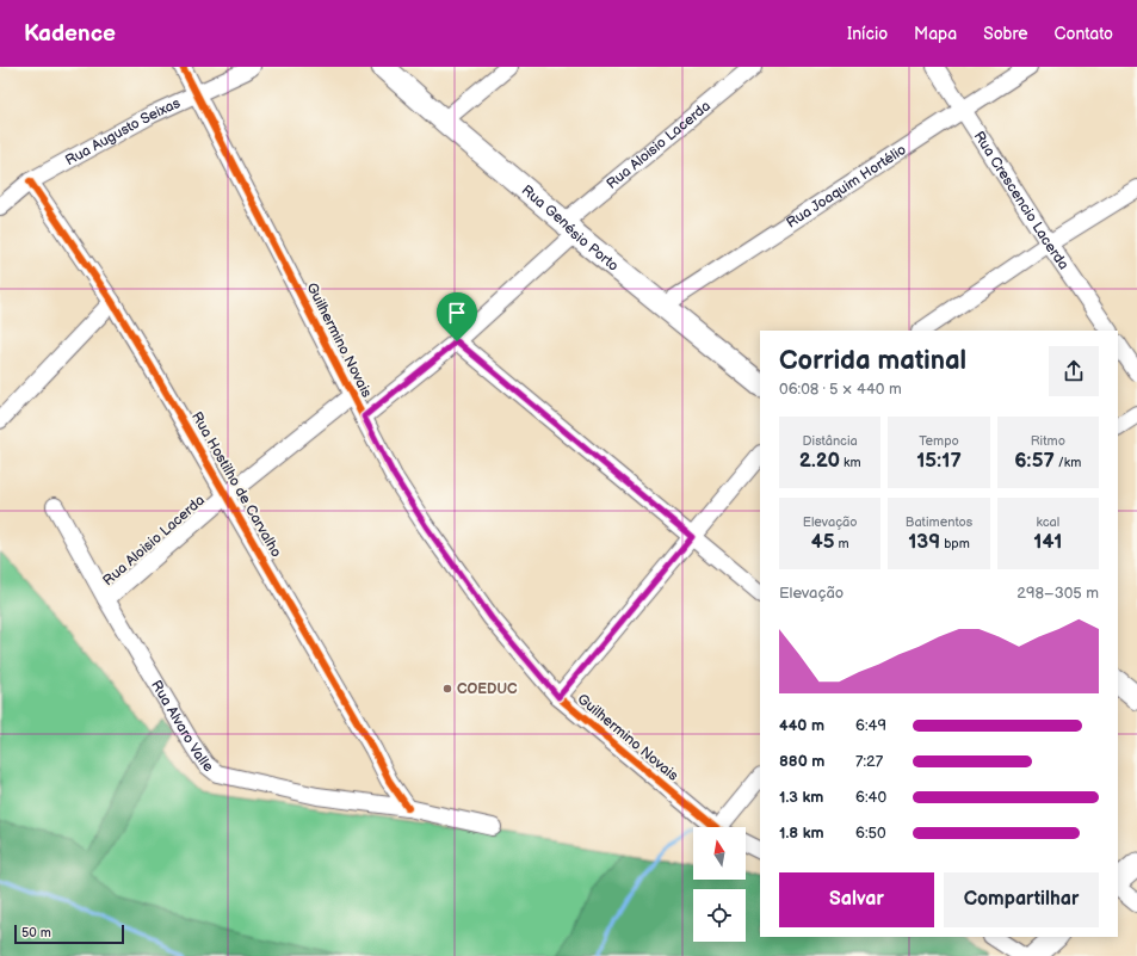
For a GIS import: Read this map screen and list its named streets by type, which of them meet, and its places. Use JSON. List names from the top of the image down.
{
  "streets": {
    "street": [
      "Rua Augusto Seixas",
      "Rua Aloisio Lacerda",
      "Rua Joaquim Hortélio",
      "Rua Crescencio Lacerda",
      "Rua Genésio Porto",
      "Guilhermino Novais",
      "Rua Hostilho de Carvalho",
      "Rua Alvaro Valle"
    ]
  },
  "crossings": [
    ["Rua Augusto Seixas", "Guilhermino Novais"],
    ["Rua Augusto Seixas", "Rua Hostilho de Carvalho"],
    ["Rua Aloisio Lacerda", "Rua Genésio Porto"],
    ["Rua Aloisio Lacerda", "Guilhermino Novais"],
    ["Rua Aloisio Lacerda", "Rua Hostilho de Carvalho"],
    ["Rua Aloisio Lacerda", "Rua Alvaro Valle"],
    ["Rua Joaquim Hortélio", "Rua Crescencio Lacerda"],
    ["Rua Joaquim Hortélio", "Rua Genésio Porto"],
    ["Rua Hostilho de Carvalho", "Rua Alvaro Valle"]
  ],
  "places": ["COEDUC"],
  "scale_bar": "50 m",
  "north": "top",
  "page": {
    "header": "Kadence",
    "nav": [
      "Início",
      "Mapa",
      "Sobre",
      "Contato"
    ],
    "heading": ["Corrida matinal", "06:08 · 5 × 440 m"],
    "stats": [
      ["Distância", "2.20 km"],
      ["Tempo", "15:17"],
      ["Ritmo", "6:57 /km"],
      ["Elevação", "45 m"],
      ["Batimentos", "139 bpm"],
      ["kcal", "141"]
    ],
    "chart": ["Elevação", "298–305 m"],
    "list": [
      {
        "name": "440 m",
        "note": "6:49"
      },
      {
        "name": "880 m",
        "note": "7:27"
      },
      {
        "name": "1.3 km",
        "note": "6:40"
      },
      {
        "name": "1.8 km",
        "note": "6:50"
      }
    ],
    "buttons": ["Salvar", "Compartilhar"],
    "scale": "50 m"
  }
}
